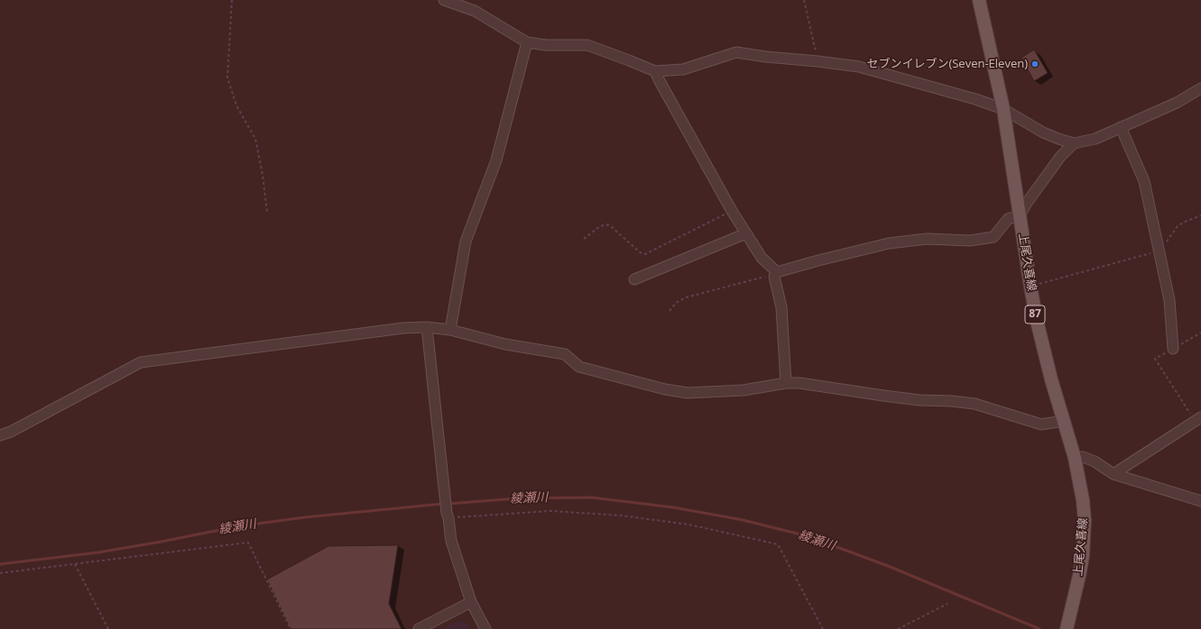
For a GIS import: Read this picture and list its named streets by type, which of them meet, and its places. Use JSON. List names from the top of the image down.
{
  "streets": {
    "main road": ["上尾久喜線", "87"]
  },
  "water": ["綾瀬川"],
  "places": ["セブンイレブン(Seven-Eleven)"]
}
